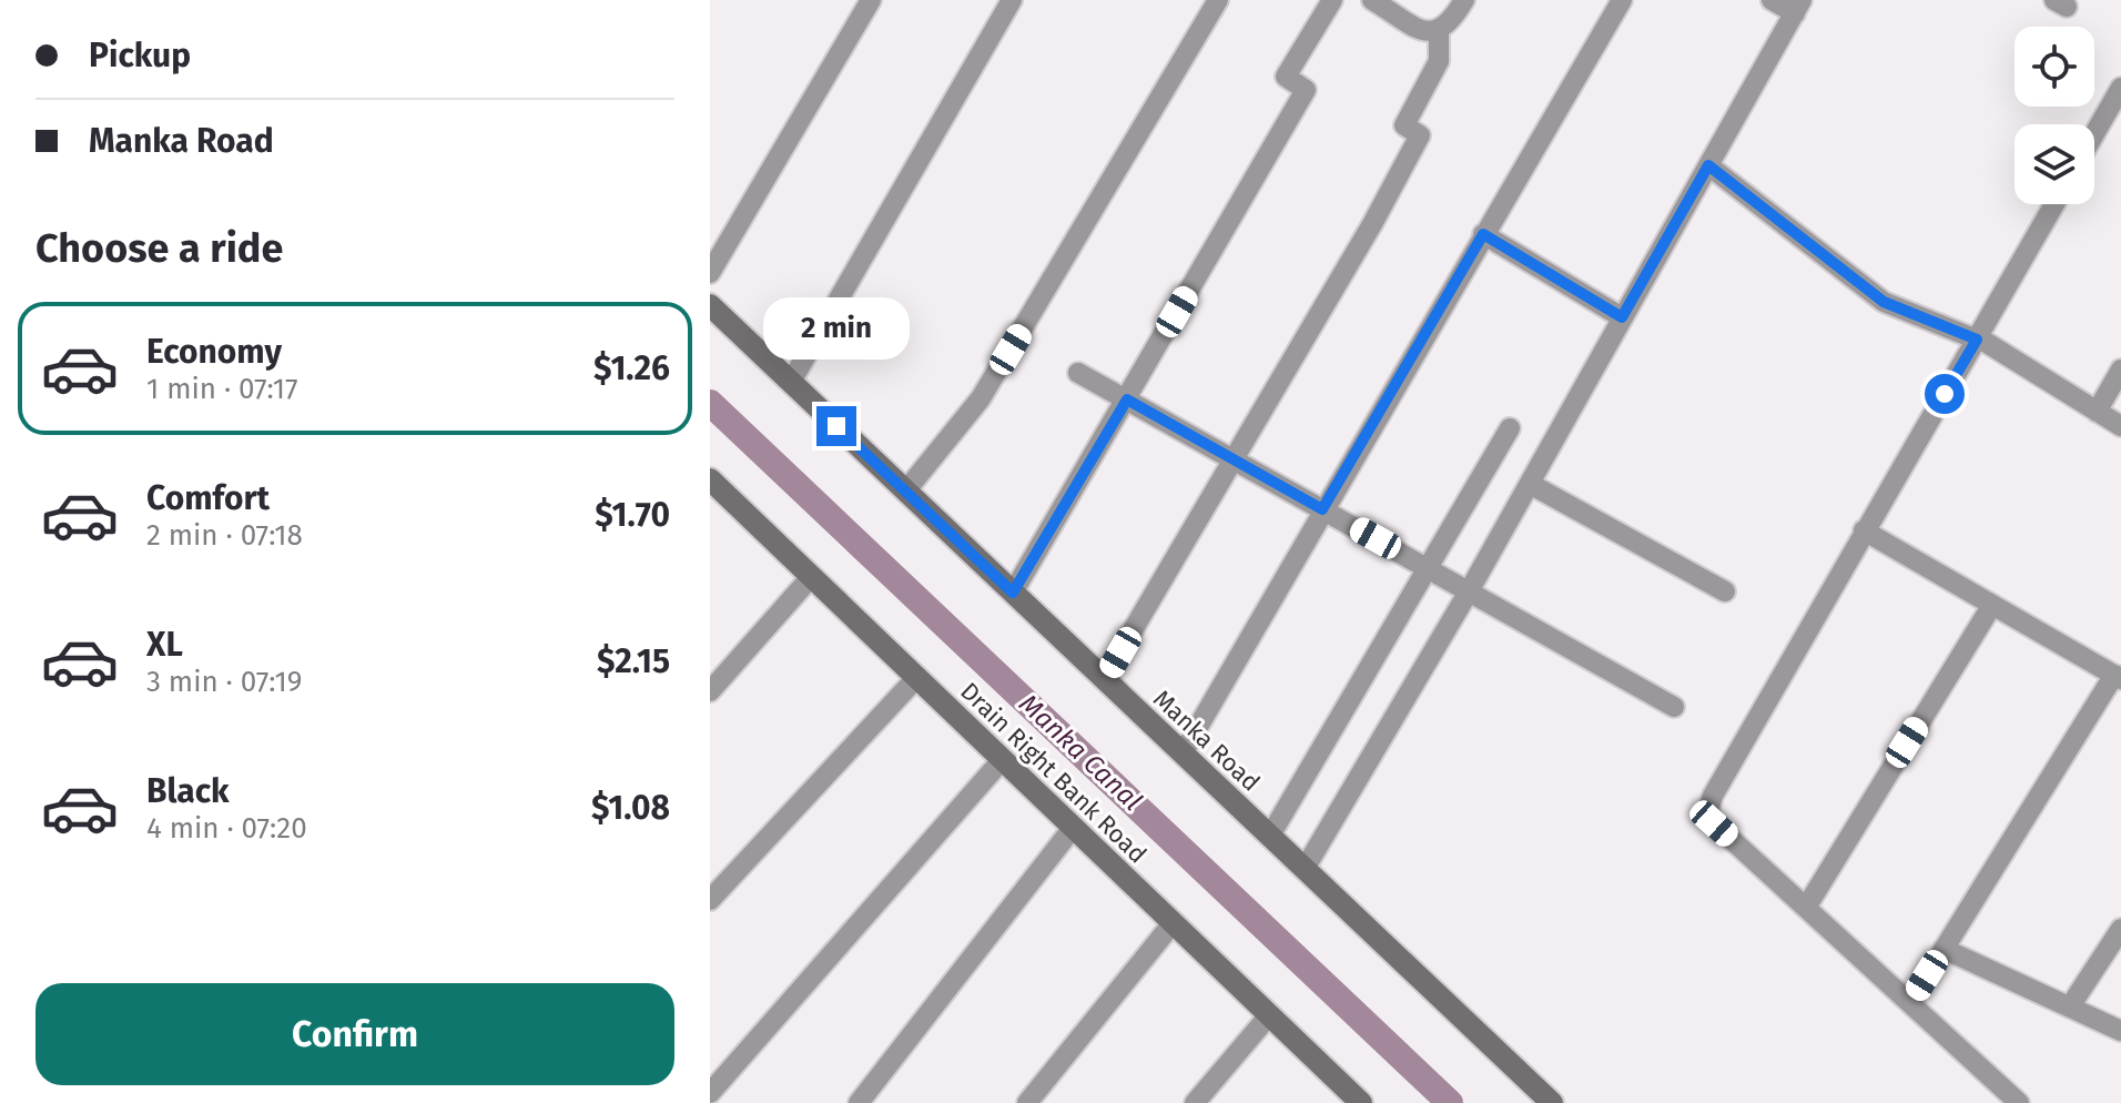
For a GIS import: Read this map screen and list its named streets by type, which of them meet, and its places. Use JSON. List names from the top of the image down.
{
  "streets": {
    "main road": ["Manka Road", "Drain Right Bank Road"]
  },
  "water": ["Manka Canal"],
  "page": {
    "banner": ["Pickup", "Manka Road"],
    "heading": "Choose a ride",
    "bubble": "2 min",
    "list": [
      {
        "name": "Economy",
        "note": "1 min · 07:17",
        "value": "$1.26"
      },
      {
        "name": "Comfort",
        "note": "2 min · 07:18",
        "value": "$1.70"
      },
      {
        "name": "XL",
        "note": "3 min · 07:19",
        "value": "$2.15"
      },
      {
        "name": "Black",
        "note": "4 min · 07:20",
        "value": "$1.08"
      }
    ],
    "buttons": "Confirm"
  }
}
